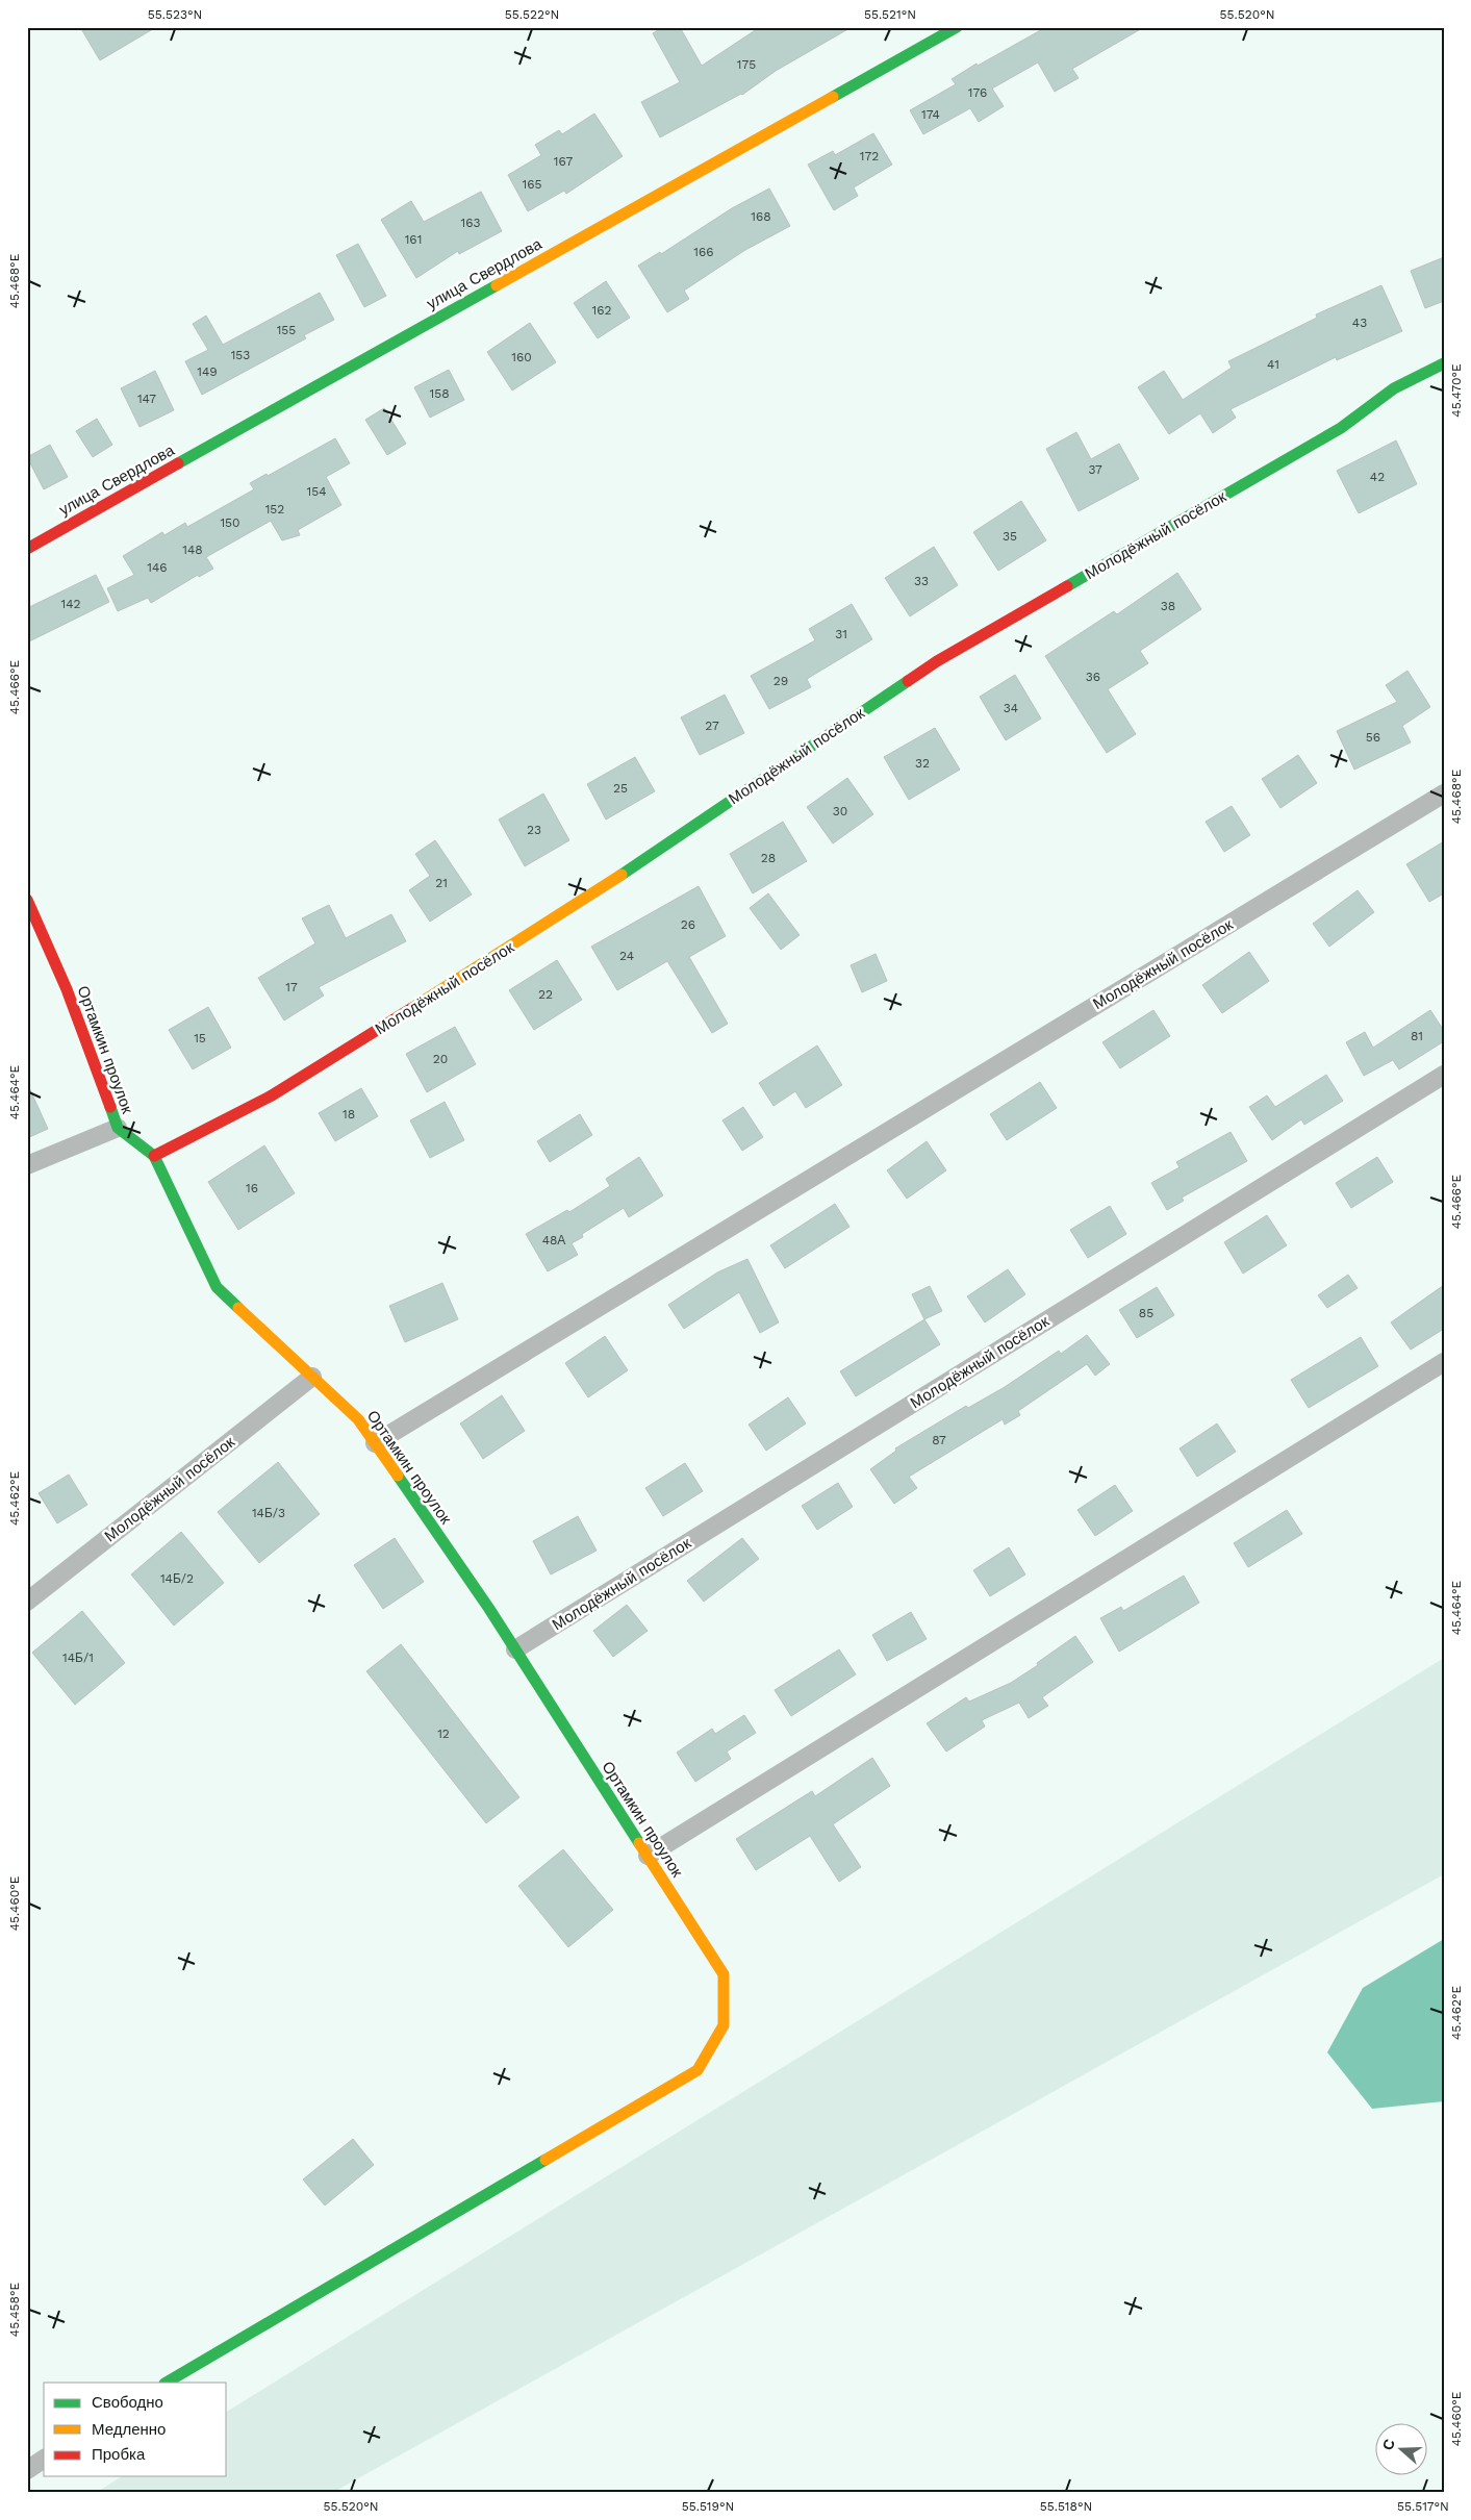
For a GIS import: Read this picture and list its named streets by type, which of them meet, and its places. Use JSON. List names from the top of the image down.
{
  "streets": {
    "street": ["улица Свердлова", "Молодёжный посёлок", "Ортамкин проулок"]
  },
  "crossings": [
    ["Молодёжный посёлок", "Ортамкин проулок"]
  ],
  "house_numbers": [
    "175",
    "176",
    "174",
    "172",
    "167",
    "165",
    "168",
    "163",
    "161",
    "166",
    "162",
    "43",
    "155",
    "153",
    "160",
    "41",
    "149",
    "158",
    "147",
    "37",
    "42",
    "154",
    "152",
    "150",
    "35",
    "148",
    "146",
    "33",
    "142",
    "38",
    "31",
    "36",
    "29",
    "34",
    "27",
    "56",
    "32",
    "25",
    "30",
    "23",
    "28",
    "21",
    "26",
    "24",
    "17",
    "22",
    "81",
    "15",
    "20",
    "18",
    "16",
    "48А",
    "85",
    "87",
    "14Б/3",
    "14Б/2",
    "14Б/1",
    "12"
  ],
  "legend": ["Свободно", "Медленно", "Пробка"],
  "north": "left",
  "coordinates": [
    "55.523°N",
    "55.522°N",
    "55.521°N",
    "55.520°N",
    "45.468°E",
    "45.470°E",
    "45.466°E",
    "45.464°E",
    "45.462°E",
    "45.460°E",
    "45.458°E",
    "55.519°N",
    "55.518°N",
    "55.517°N"
  ]
}
